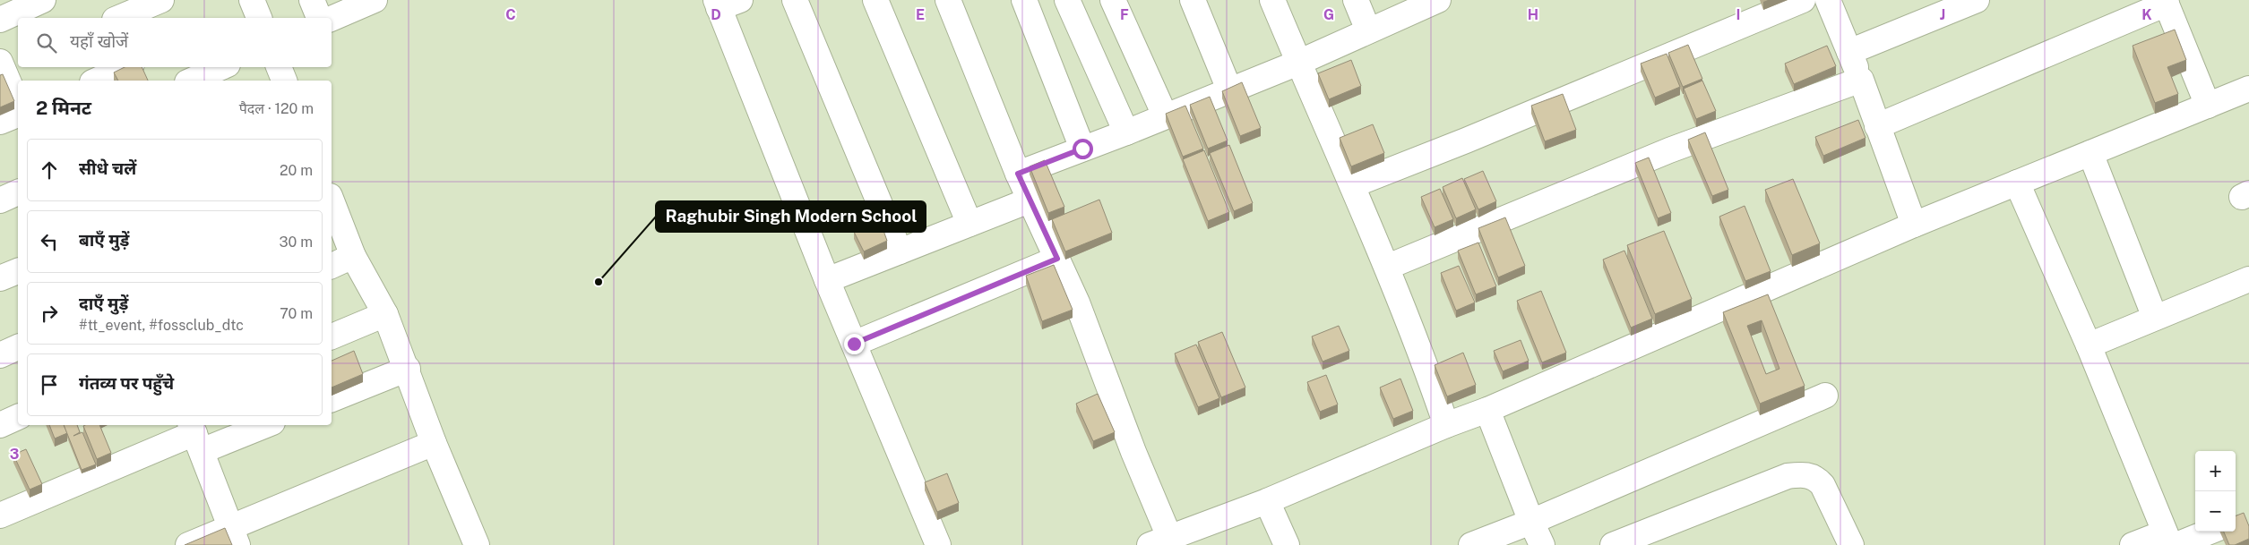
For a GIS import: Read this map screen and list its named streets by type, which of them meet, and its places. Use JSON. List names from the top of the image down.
{
  "places": ["Raghubir Singh Modern School"],
  "page": {
    "search": "यहाँ खोजें",
    "heading": ["2 मिनट", "पैदल · 120 m"],
    "list": [
      ["सीधे चलें", "20 m"],
      ["बाएँ मुड़ें", "30 m"],
      ["दाएँ मुड़ें", "#tt_event, #fossclub_dtc", "70 m"],
      "गंतव्य पर पहुँचे"
    ],
    "map_buttons": ["+", "−"]
  },
  "grid": {
    "columns": [
      "C",
      "D",
      "E",
      "F",
      "G",
      "H",
      "I",
      "J",
      "K"
    ],
    "rows": ["3"]
  }
}
